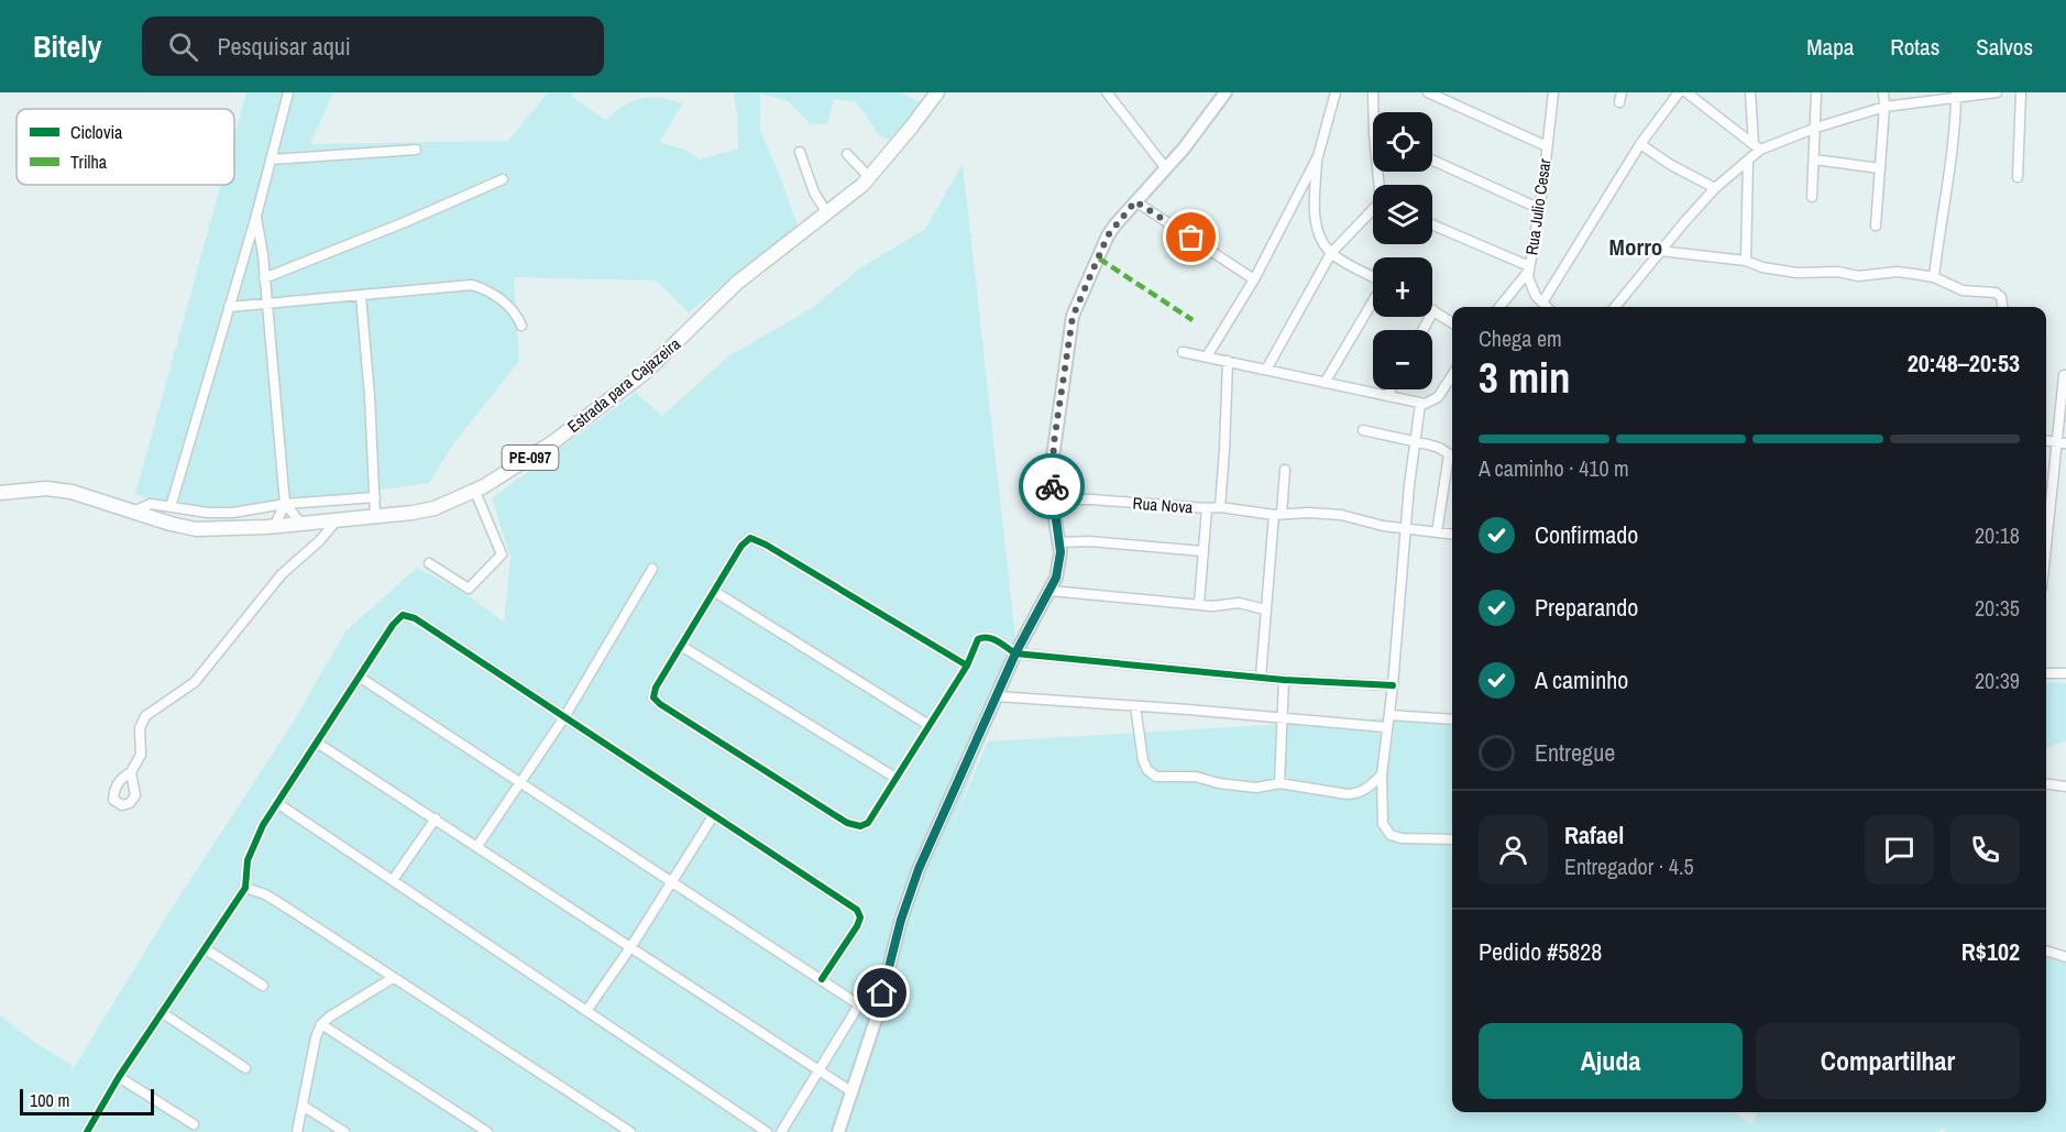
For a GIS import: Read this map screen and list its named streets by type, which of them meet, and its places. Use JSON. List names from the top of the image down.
{
  "streets": {
    "main road": ["Estrada para Cajazeira", "PE-097"],
    "street": ["Rua Julio Cesar", "Rua Nova"]
  },
  "districts": ["Morro"],
  "legend": ["Ciclovia", "Trilha"],
  "scale_bar": "100 m",
  "page": {
    "header": "Bitely",
    "search": "Pesquisar aqui",
    "nav": ["Mapa", "Rotas", "Salvos"],
    "map_buttons": ["+", "−"],
    "heading": ["3 min", "Chega em", "20:48–20:53"],
    "panel": [
      "Rafael",
      "Entregador · 4.5",
      "Pedido #5828",
      "R$102"
    ],
    "bar": "A caminho · 410 m",
    "list": [
      ["Confirmado", "20:18"],
      ["Preparando", "20:35"],
      ["A caminho", "20:39"],
      "Entregue"
    ],
    "buttons": ["Ajuda", "Compartilhar"],
    "scale": "100 m"
  }
}
